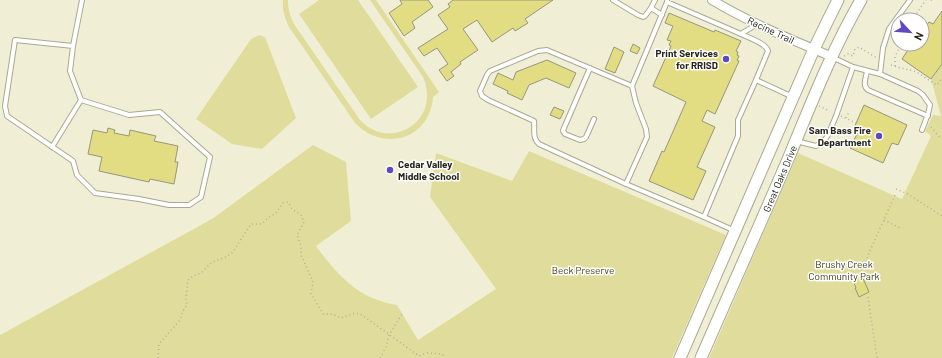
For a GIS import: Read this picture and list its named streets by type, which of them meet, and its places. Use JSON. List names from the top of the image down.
{
  "streets": {
    "street": ["Racine Trail", "Great Oaks Drive"]
  },
  "crossings": [
    ["Racine Trail", "Great Oaks Drive"]
  ],
  "parks": ["Brushy Creek Community Park", "Beck Preserve"],
  "places": ["Print Services for RRISD", "Sam Bass Fire Department", "Cedar Valley Middle School"],
  "north": "bottom right"
}
